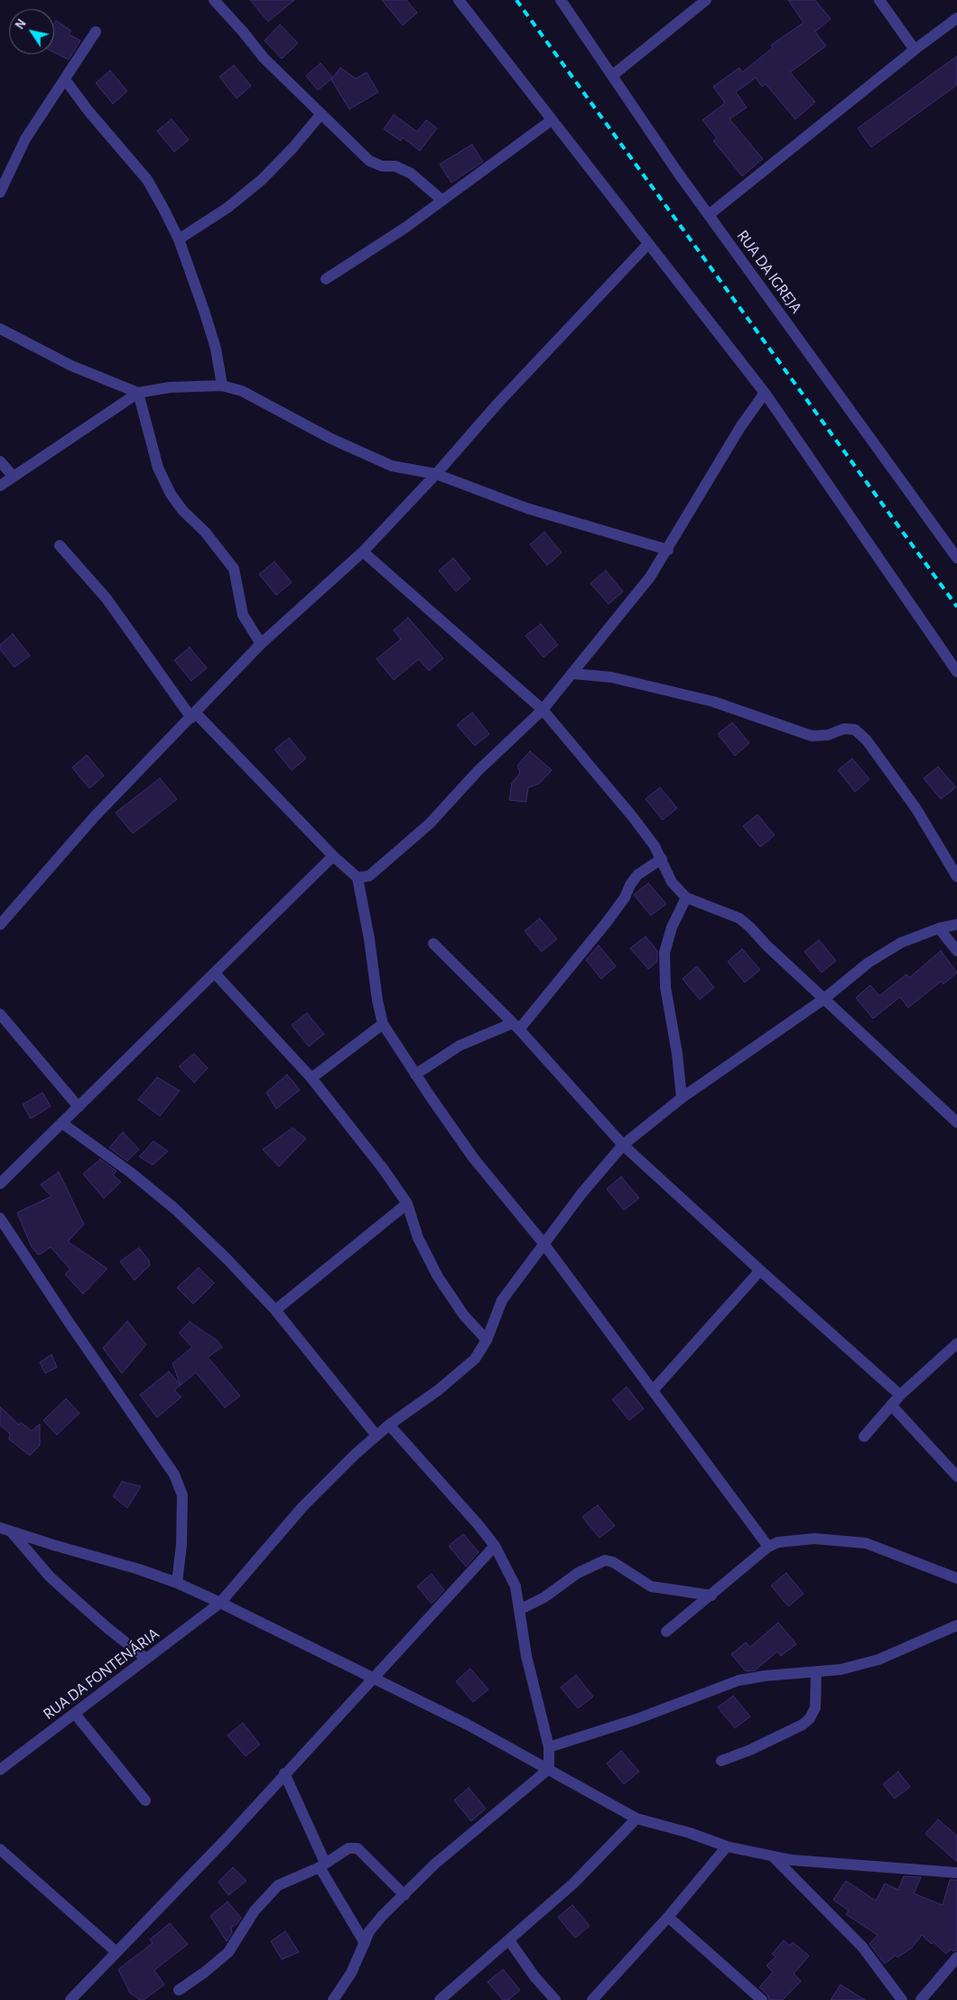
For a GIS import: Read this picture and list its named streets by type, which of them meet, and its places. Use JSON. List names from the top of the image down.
{
  "streets": {
    "street": ["RUA DA IGREJA", "RUA DA FONTENÁRIA"]
  },
  "north": "top left"
}
